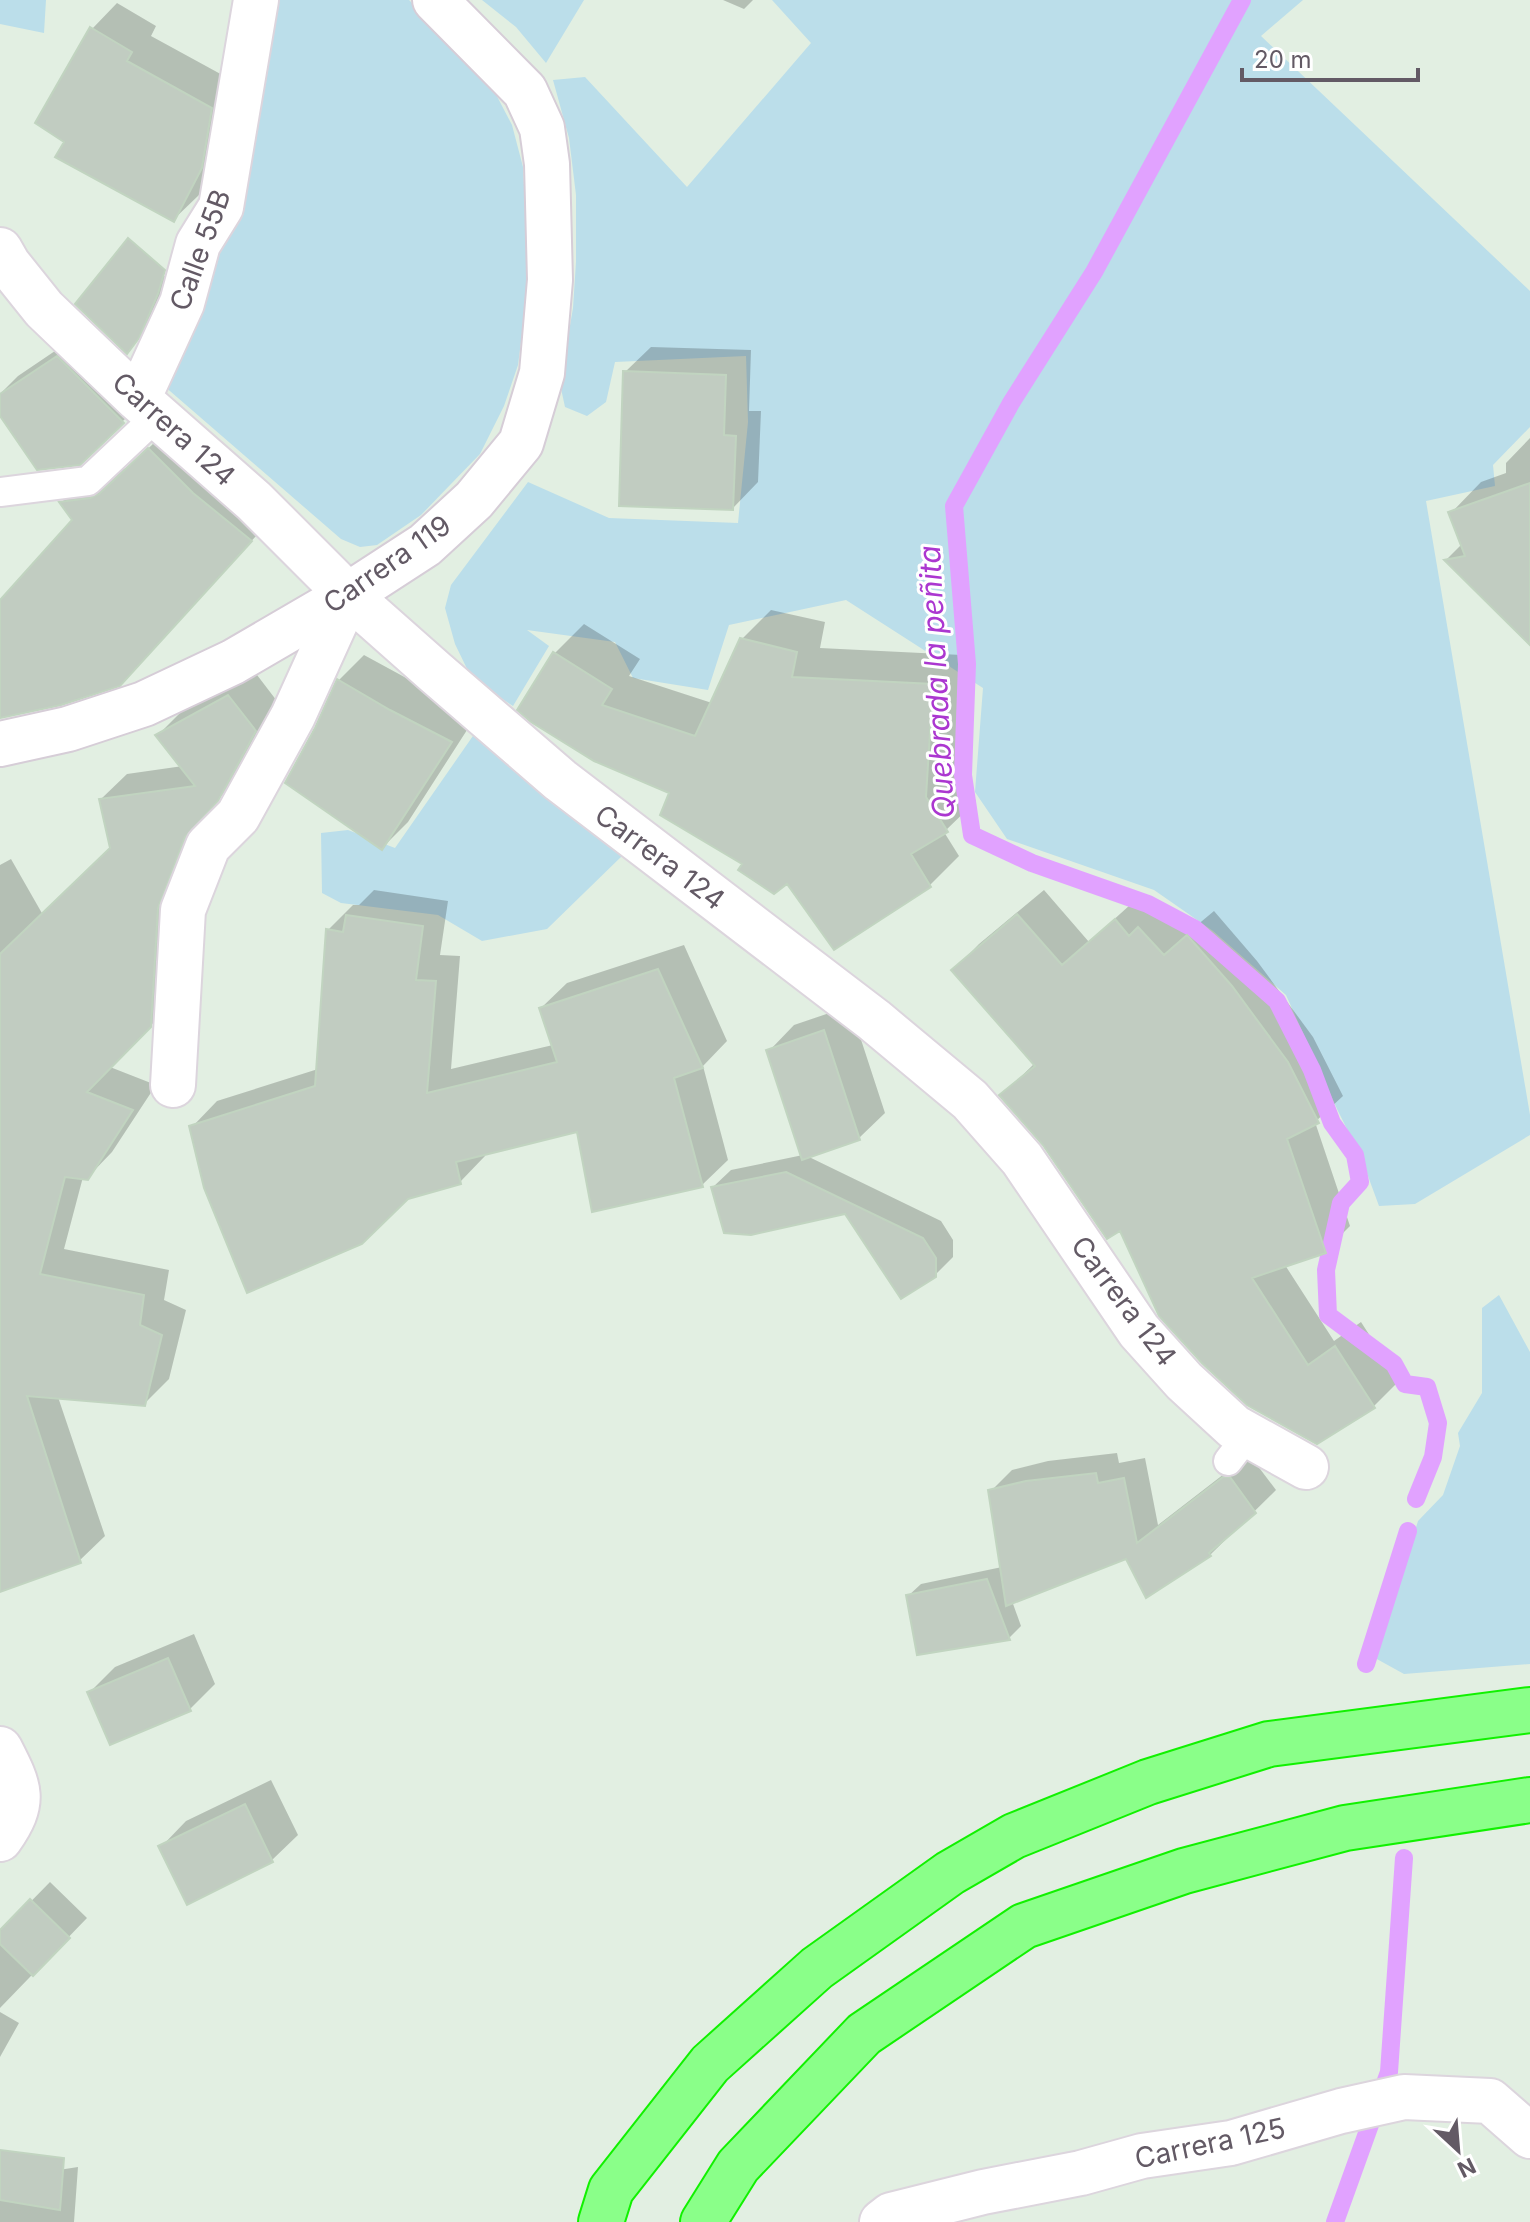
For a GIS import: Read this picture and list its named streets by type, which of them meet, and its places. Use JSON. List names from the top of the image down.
{
  "streets": {
    "street": [
      "Calle 55B",
      "Carrera 124",
      "Carrera 119",
      "Carrera 125"
    ]
  },
  "crossings": [
    ["Calle 55B", "Carrera 124"],
    ["Carrera 124", "Carrera 119"]
  ],
  "water": ["Quebrada la peñita"],
  "scale_bar": "20 m",
  "north": "bottom right"
}
